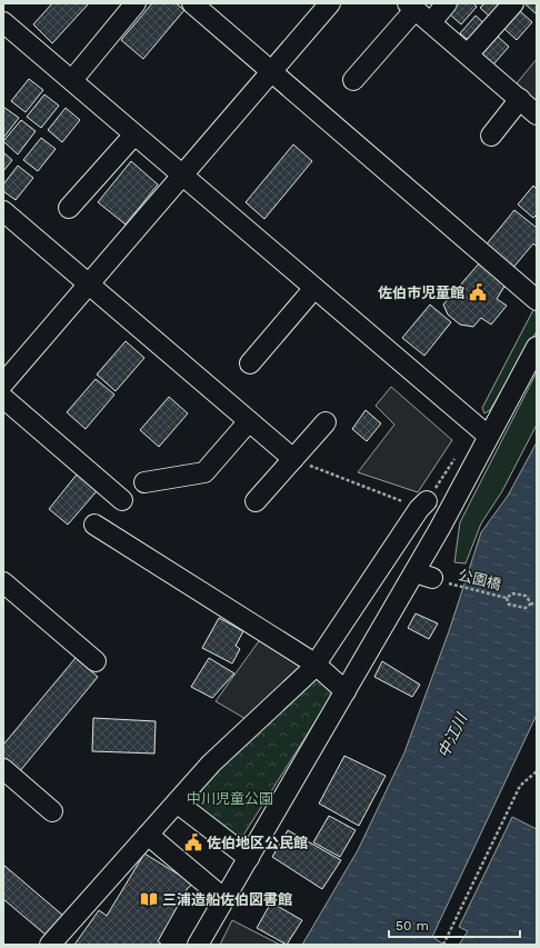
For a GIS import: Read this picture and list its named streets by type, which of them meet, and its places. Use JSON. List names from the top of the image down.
{
  "streets": {
    "path": ["公園橋"]
  },
  "water": ["中江川"],
  "parks": ["中川児童公園"],
  "places": {
    "public building": ["佐伯市児童館", "佐伯地区公民館"],
    "library": ["三浦造船佐伯図書館"]
  },
  "scale_bar": "50 m"
}
